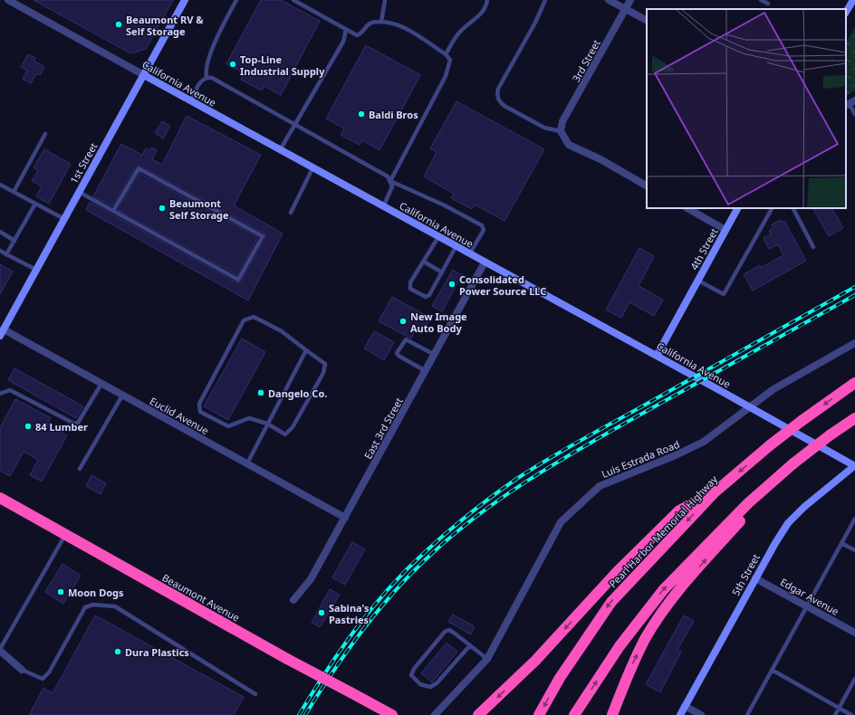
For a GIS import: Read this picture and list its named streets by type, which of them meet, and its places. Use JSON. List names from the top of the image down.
{
  "streets": {
    "highway": ["Pearl Harbor Memorial Highway", "Beaumont Avenue"],
    "street": [
      "3rd Street",
      "California Avenue",
      "1st Street",
      "4th Street",
      "Euclid Avenue",
      "East 3rd Street",
      "Luis Estrada Road",
      "5th Street",
      "Edgar Avenue"
    ]
  },
  "crossings": [
    ["California Avenue", "1st Street"],
    ["California Avenue", "4th Street"],
    ["California Avenue", "East 3rd Street"],
    ["California Avenue", "Luis Estrada Road"],
    ["California Avenue", "5th Street"],
    ["1st Street", "Euclid Avenue"],
    ["Euclid Avenue", "East 3rd Street"],
    ["5th Street", "Edgar Avenue"]
  ],
  "places": [
    "Beaumont RV & Self Storage",
    "Top-Line Industrial Supply",
    "Baldi Bros",
    "Beaumont Self Storage",
    "Consolidated Power Source LLC",
    "New Image Auto Body",
    "Dangelo Co.",
    "84 Lumber",
    "Moon Dogs",
    "Sabina's Pastries",
    "Dura Plastics"
  ]
}
